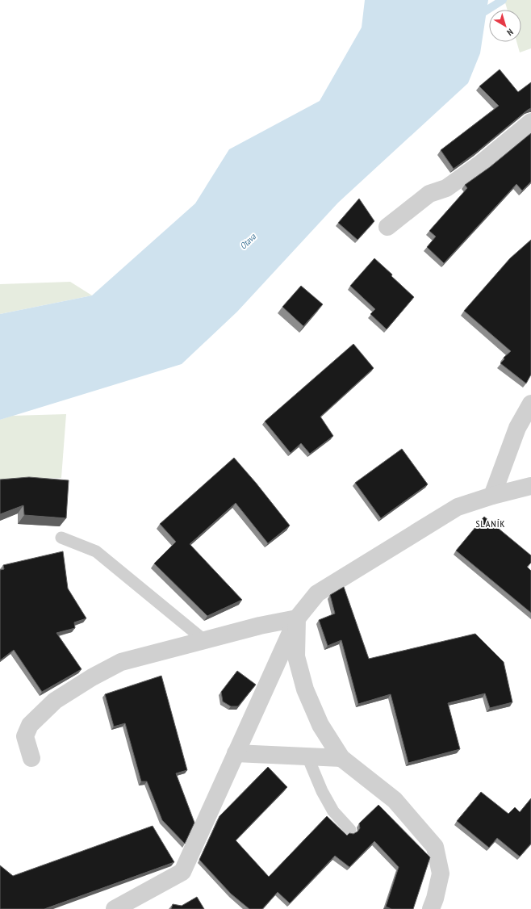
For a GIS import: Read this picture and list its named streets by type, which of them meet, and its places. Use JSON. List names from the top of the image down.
{
  "districts": ["SLANÍK"],
  "water": ["Otava"],
  "north": "bottom right"
}
